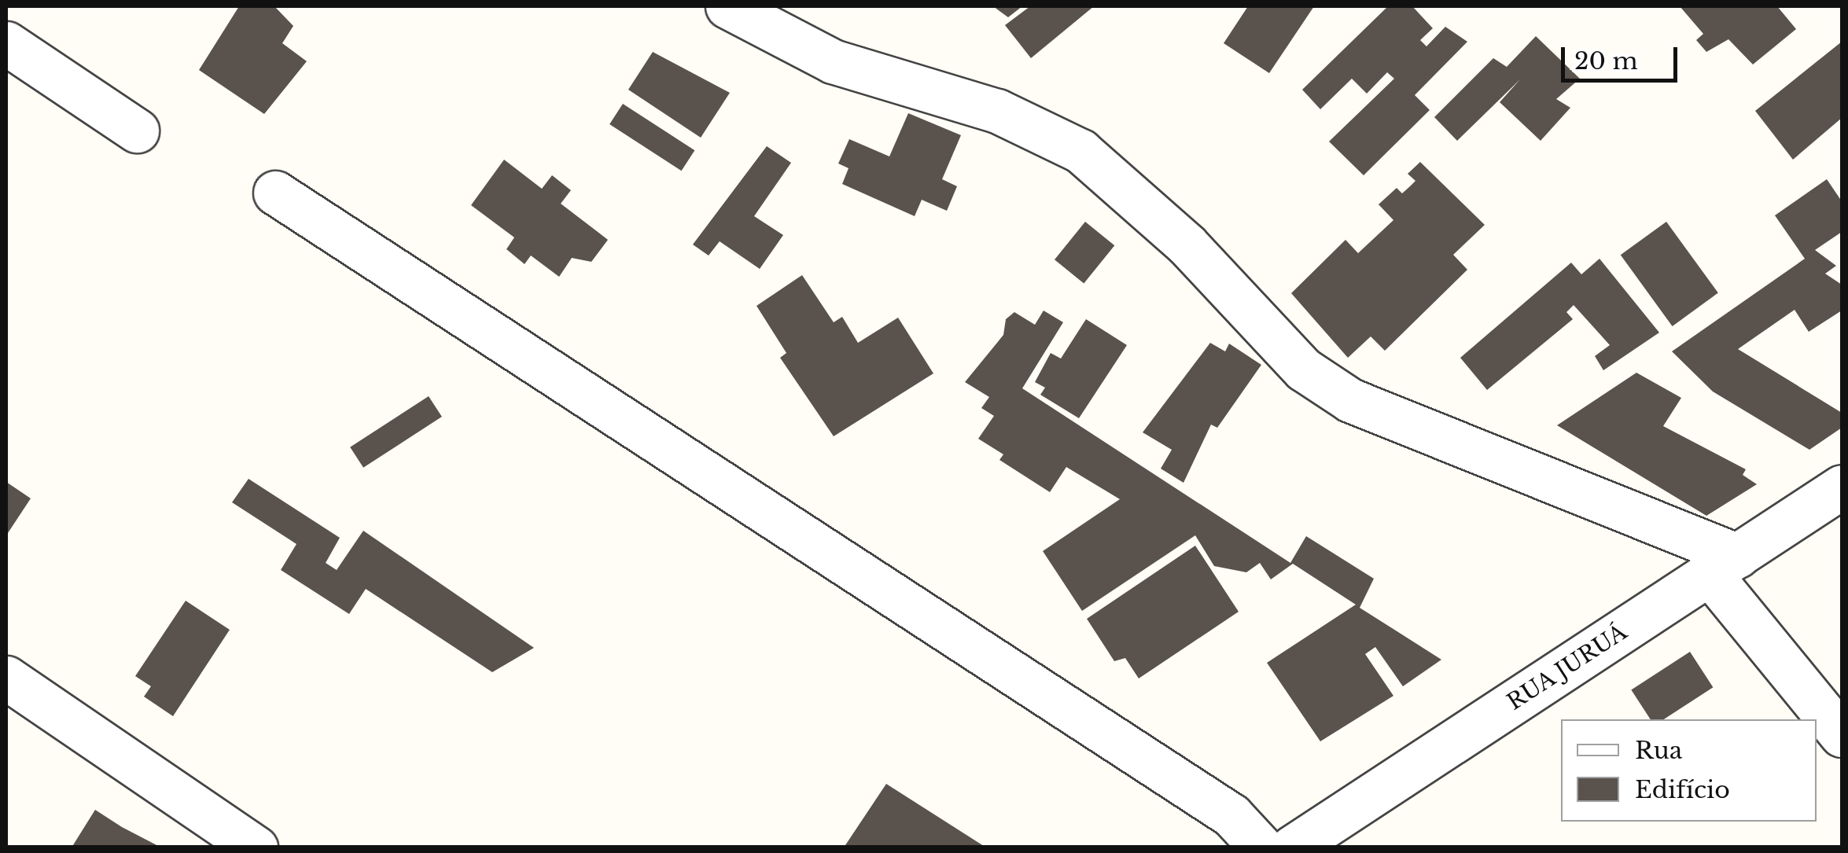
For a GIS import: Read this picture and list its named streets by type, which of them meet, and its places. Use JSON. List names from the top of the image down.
{
  "streets": {
    "street": ["RUA JURUÁ"]
  },
  "legend": ["Rua", "Edifício"],
  "scale_bar": "20 m"
}
